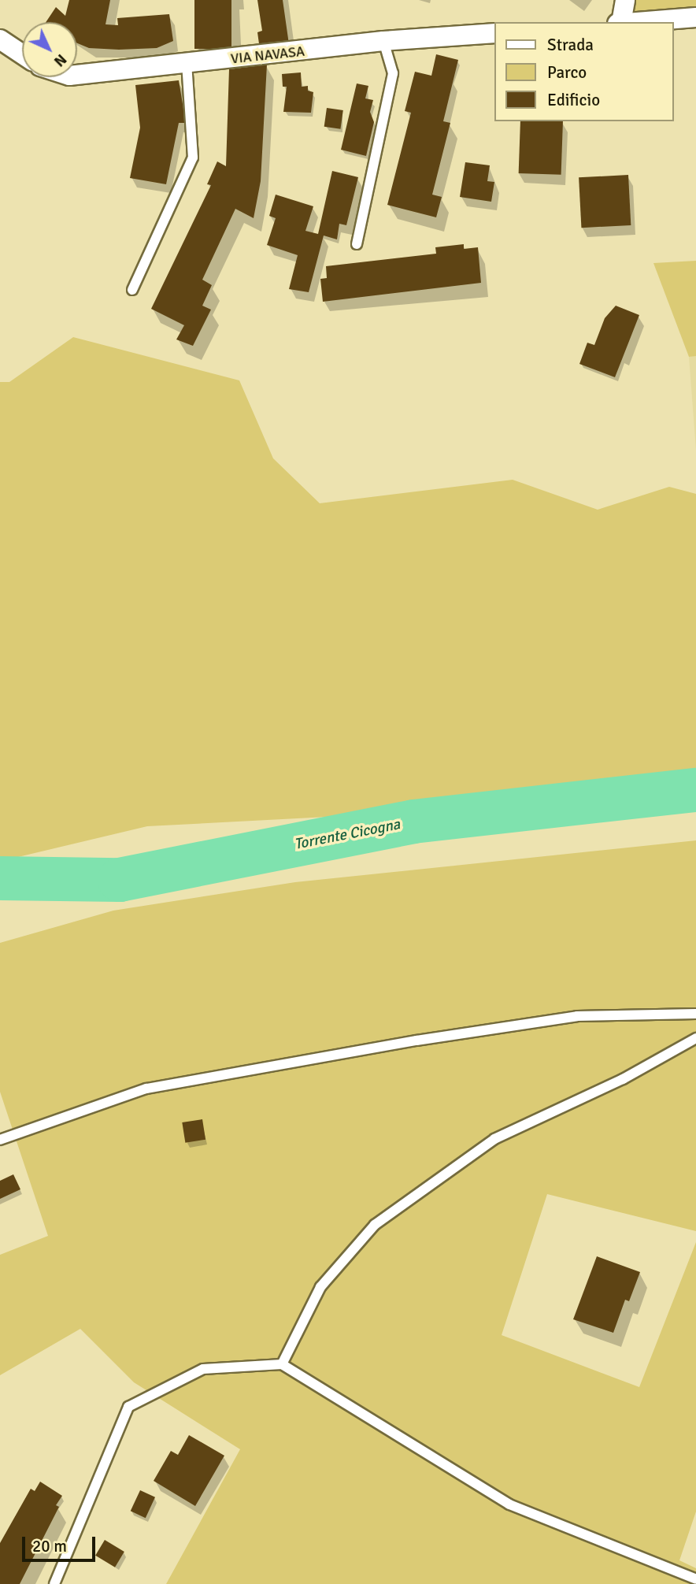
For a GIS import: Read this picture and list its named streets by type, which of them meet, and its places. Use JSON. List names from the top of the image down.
{
  "streets": {
    "street": ["VIA NAVASA"]
  },
  "water": ["Torrente Cicogna"],
  "legend": ["Strada", "Parco", "Edificio"],
  "scale_bar": "20 m",
  "north": "bottom right"
}
